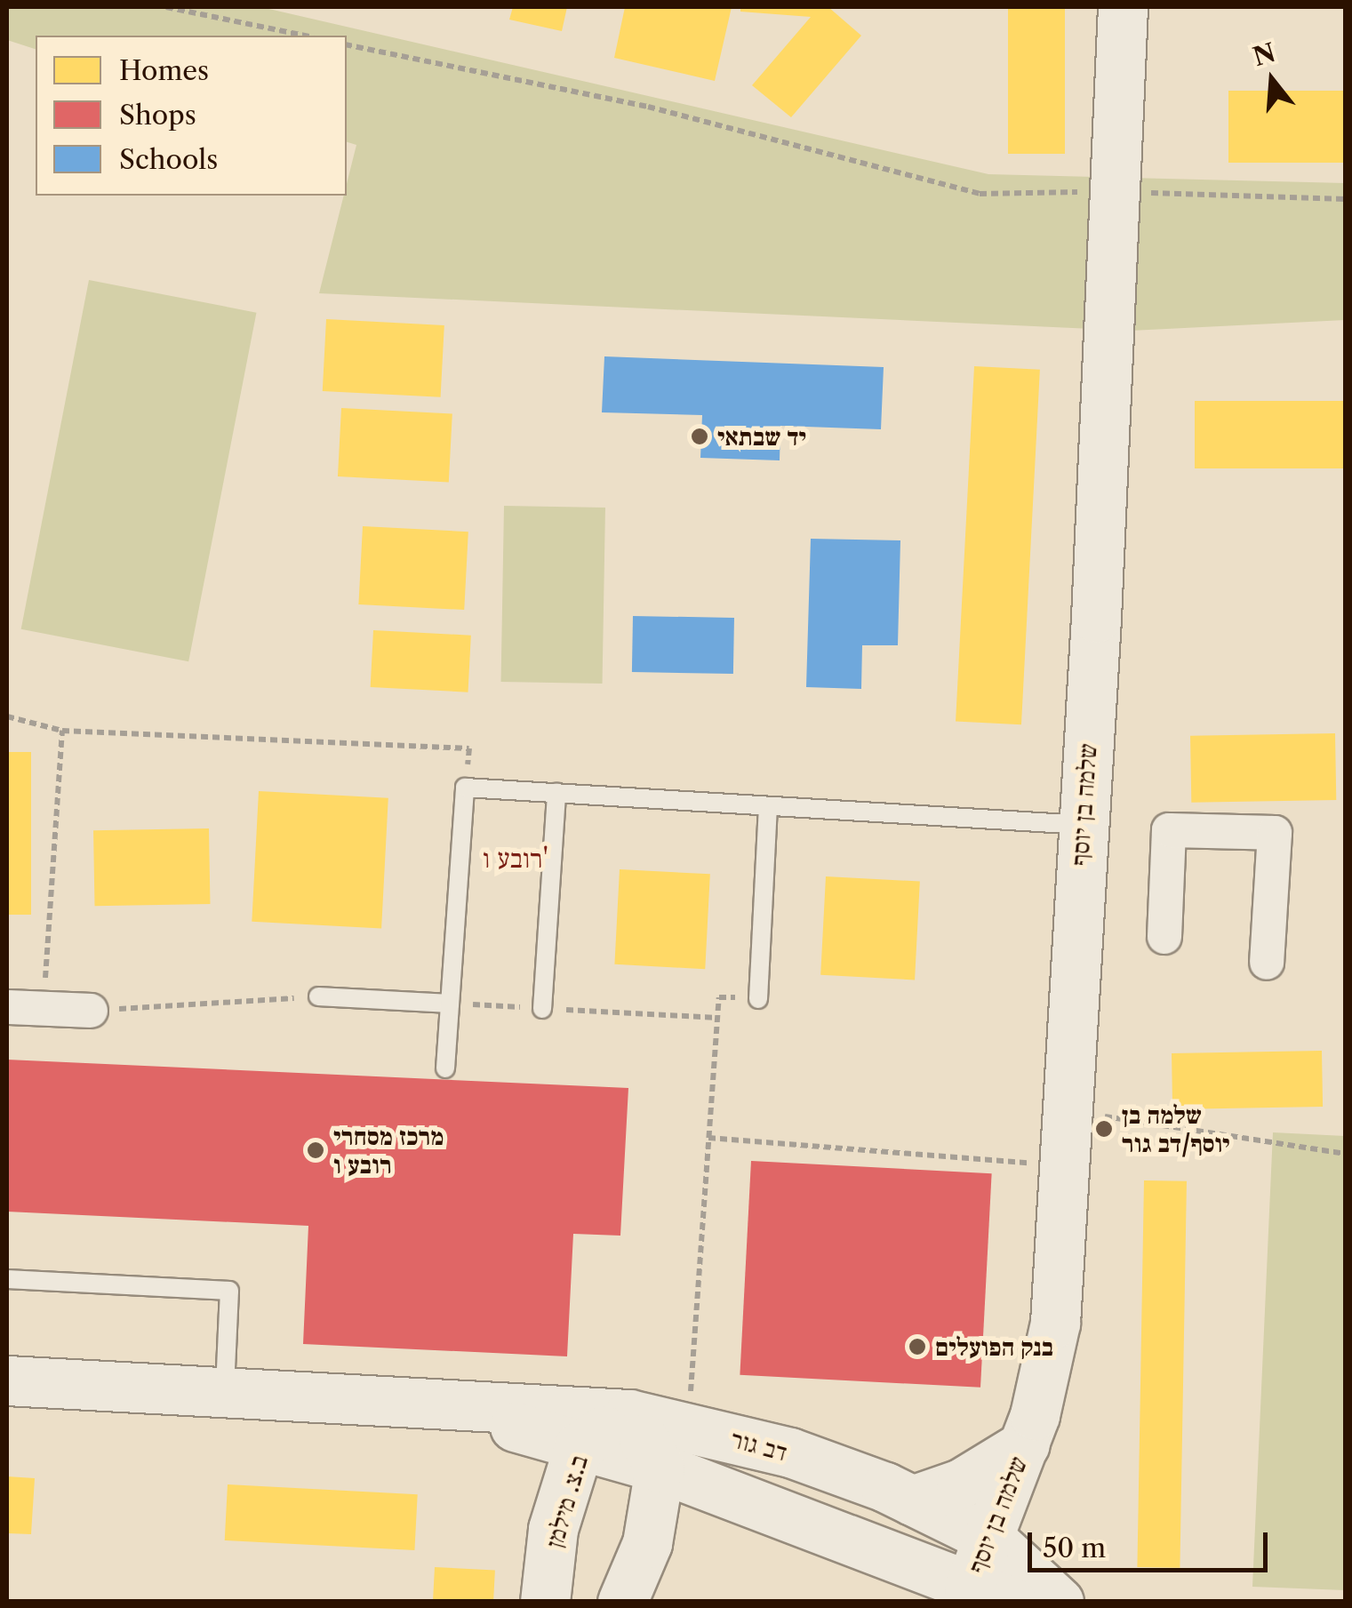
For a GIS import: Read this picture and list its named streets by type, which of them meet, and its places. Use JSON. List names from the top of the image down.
{
  "streets": {
    "street": ["שלמה בן יוסף", "דב גור", "ב.צ. מילמן"]
  },
  "crossings": [
    ["שלמה בן יוסף", "דב גור"],
    ["דב גור", "ב.צ. מילמן"]
  ],
  "districts": ["רובע ו'"],
  "places": [
    "יד שבתאי",
    "שלמה בן יוסף/דב גור",
    "מרכז מסחרי רובע ו",
    "בנק הפועלים"
  ],
  "legend": ["Homes", "Shops", "Schools"],
  "scale_bar": "50 m",
  "north": "top"
}
